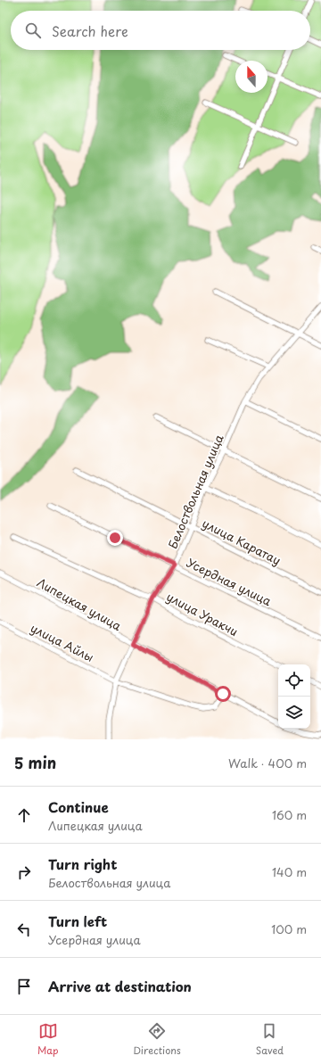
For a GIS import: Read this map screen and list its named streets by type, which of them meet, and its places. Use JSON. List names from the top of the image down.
{
  "streets": {
    "street": [
      "Белоствольная улица",
      "улица Каратау",
      "Усердная улица",
      "Липецкая улица",
      "улица Уракчи",
      "улица Айлы"
    ]
  },
  "crossings": [
    ["Белоствольная улица", "улица Каратау"],
    ["Белоствольная улица", "Усердная улица"],
    ["Белоствольная улица", "Липецкая улица"],
    ["Белоствольная улица", "улица Уракчи"],
    ["Белоствольная улица", "улица Айлы"],
    ["Липецкая улица", "улица Айлы"]
  ],
  "north": "top",
  "page": {
    "search": "Search here",
    "heading": ["5 min", "Walk · 400 m"],
    "list": [
      ["Continue", "Липецкая улица", "160 m"],
      ["Turn right", "Белоствольная улица", "140 m"],
      ["Turn left", "Усердная улица", "100 m"],
      "Arrive at destination"
    ],
    "nav": ["Map", "Directions", "Saved"]
  }
}
